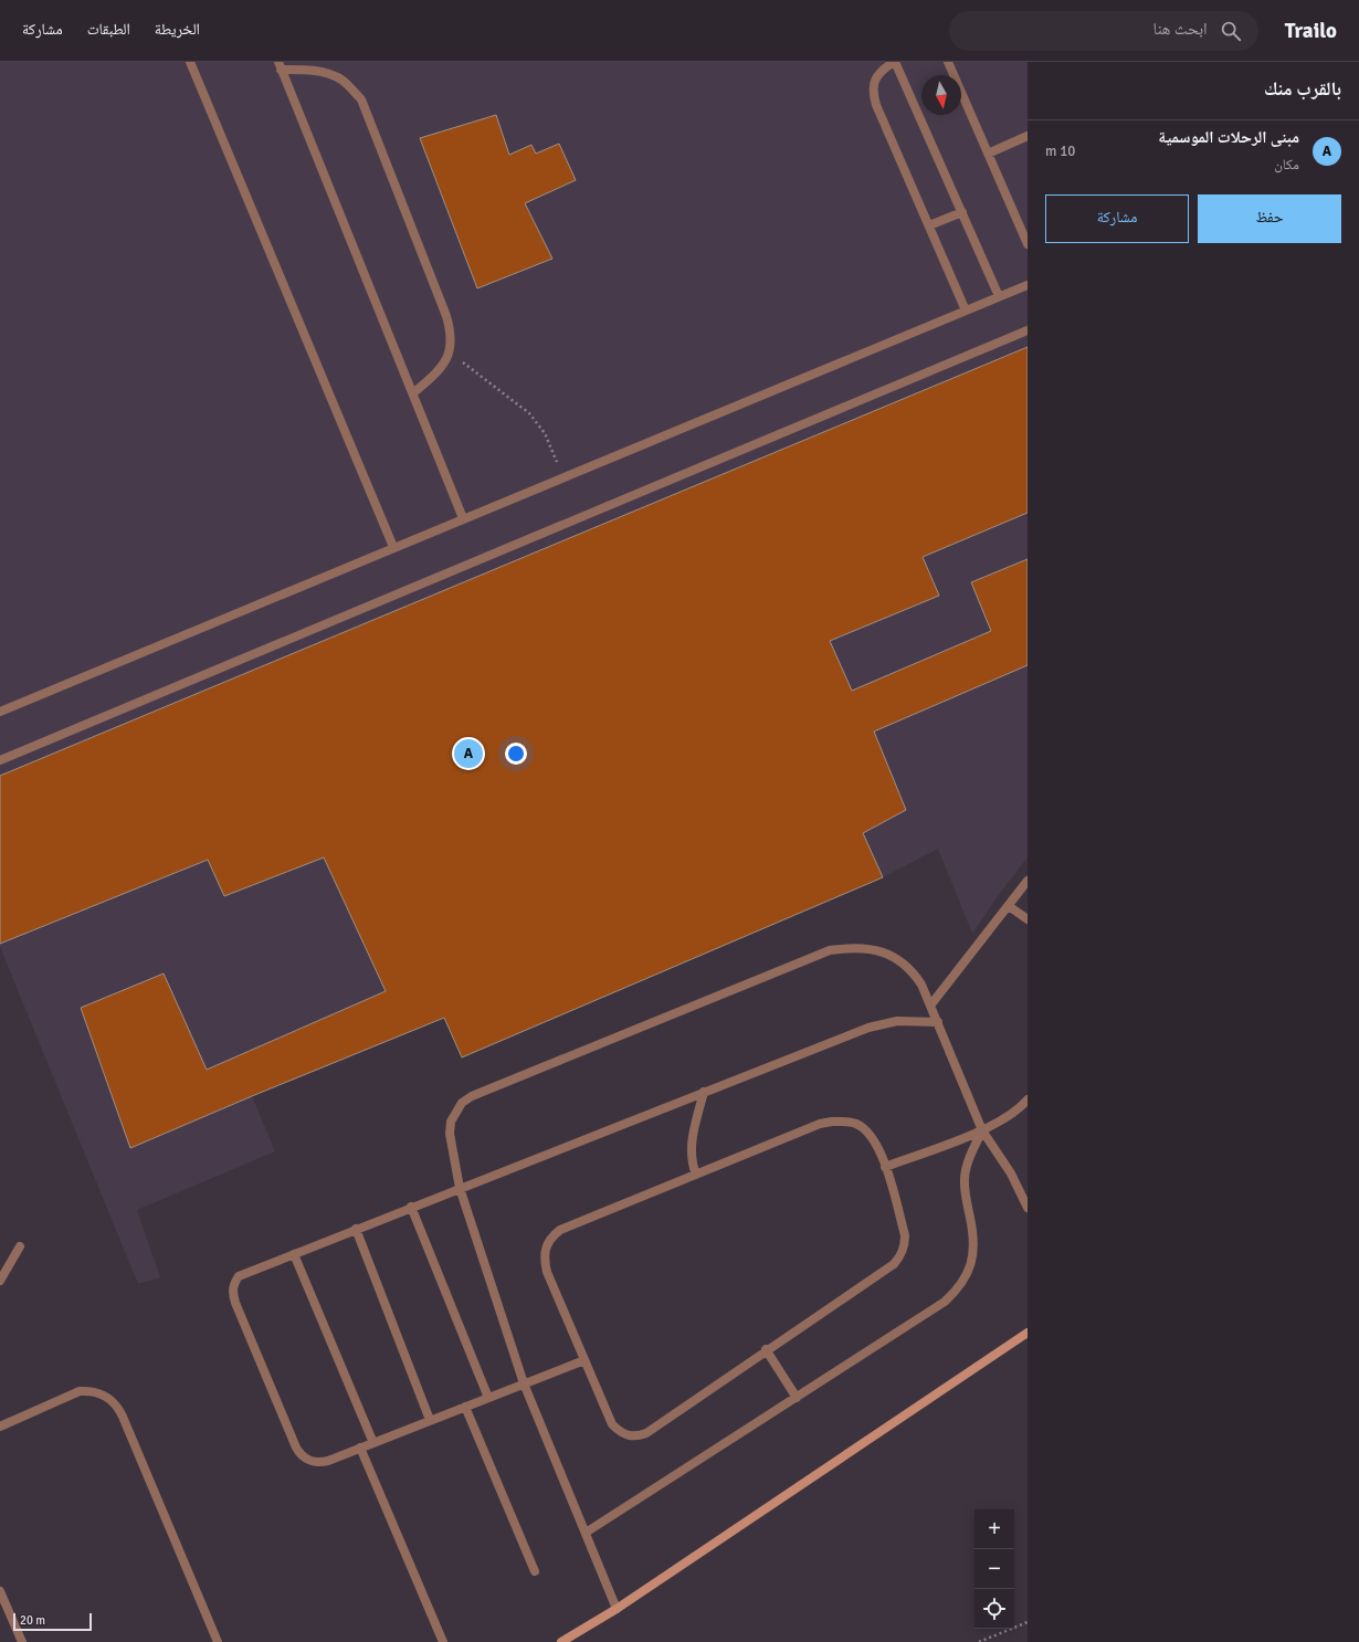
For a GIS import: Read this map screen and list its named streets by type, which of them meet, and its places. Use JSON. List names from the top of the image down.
{
  "scale_bar": "20 m",
  "north": "bottom",
  "page": {
    "header": "Trailo",
    "search": "ابحث هنا",
    "nav": ["الخريطة", "الطبقات", "مشاركة"],
    "heading": "بالقرب منك",
    "list": [
      {
        "mark": "A",
        "name": "مبنى الرحلات الموسمية",
        "note": "مكان",
        "value": "10 m"
      }
    ],
    "buttons": ["حفظ", "مشاركة"],
    "pins": "A",
    "map_buttons": ["+", "−"],
    "scale": "20 m"
  }
}
